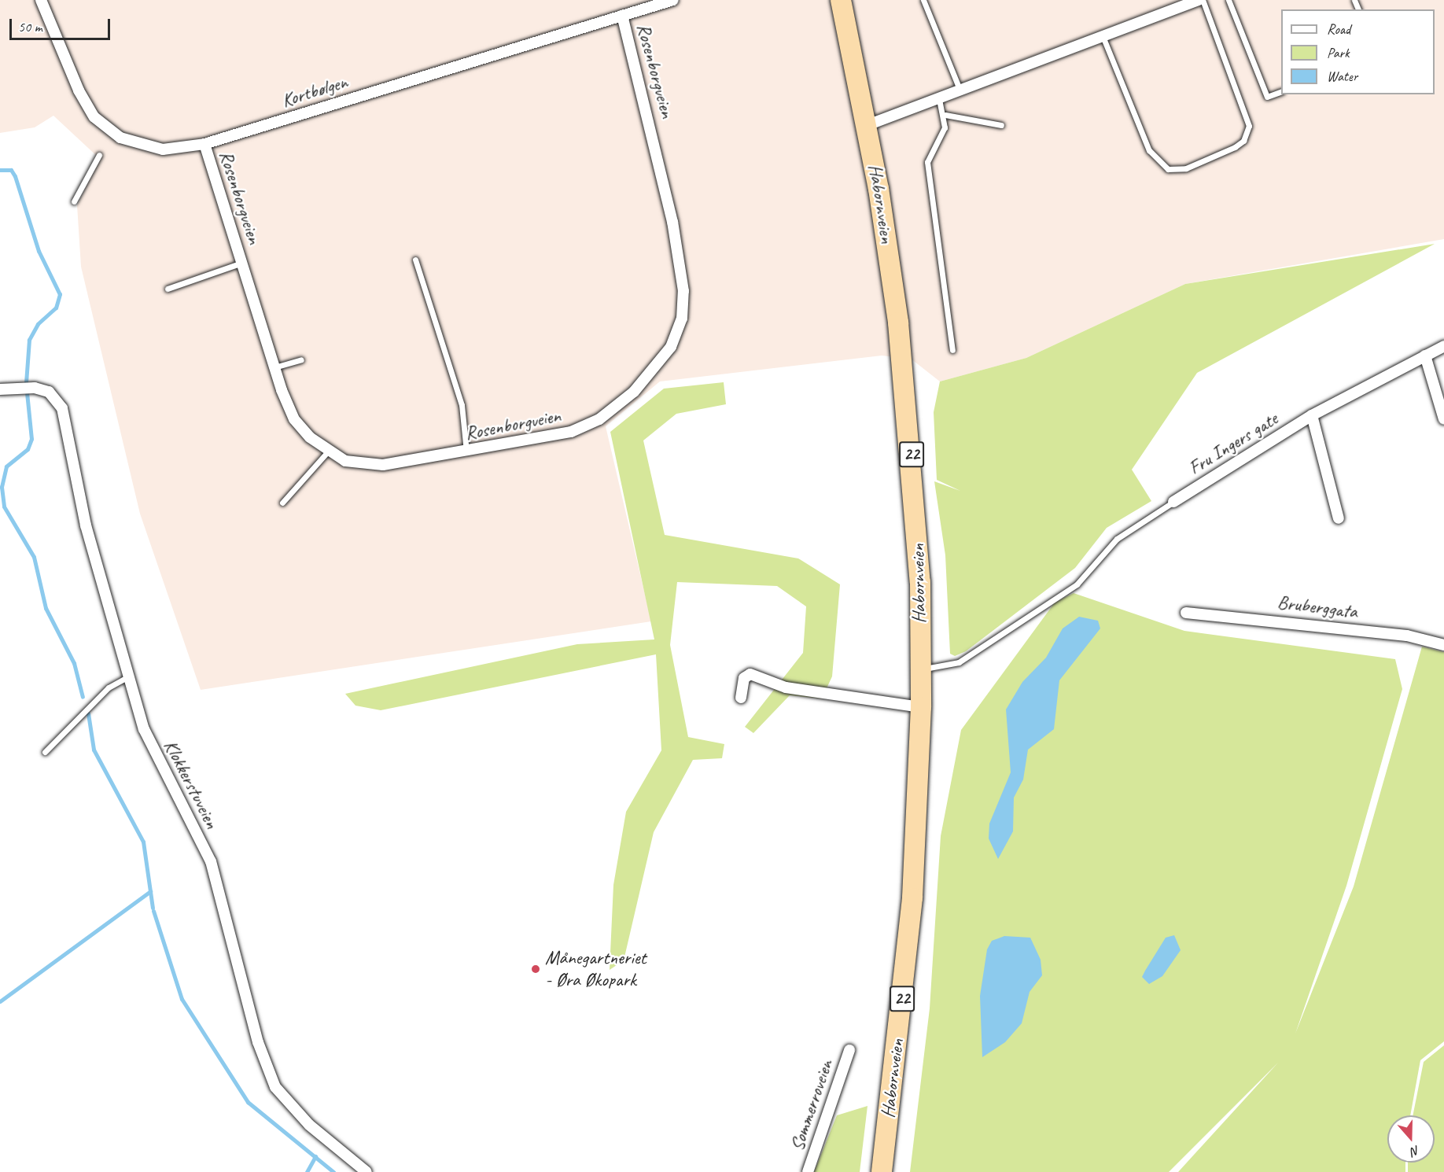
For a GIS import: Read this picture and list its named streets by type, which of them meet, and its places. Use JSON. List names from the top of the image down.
{
  "streets": {
    "highway": ["Habornveien", "22"],
    "street": [
      "Rosenborgveien",
      "Kortbølgen",
      "Fru Ingers gate",
      "Bruberggata",
      "Klokkerstuveien",
      "Sommerroveien"
    ]
  },
  "crossings": [
    ["Rosenborgveien", "Kortbølgen"]
  ],
  "places": ["Månegartneriet - Øra Økopark"],
  "legend": ["Road", "Park", "Water"],
  "scale_bar": "50 m",
  "north": "bottom"
}
